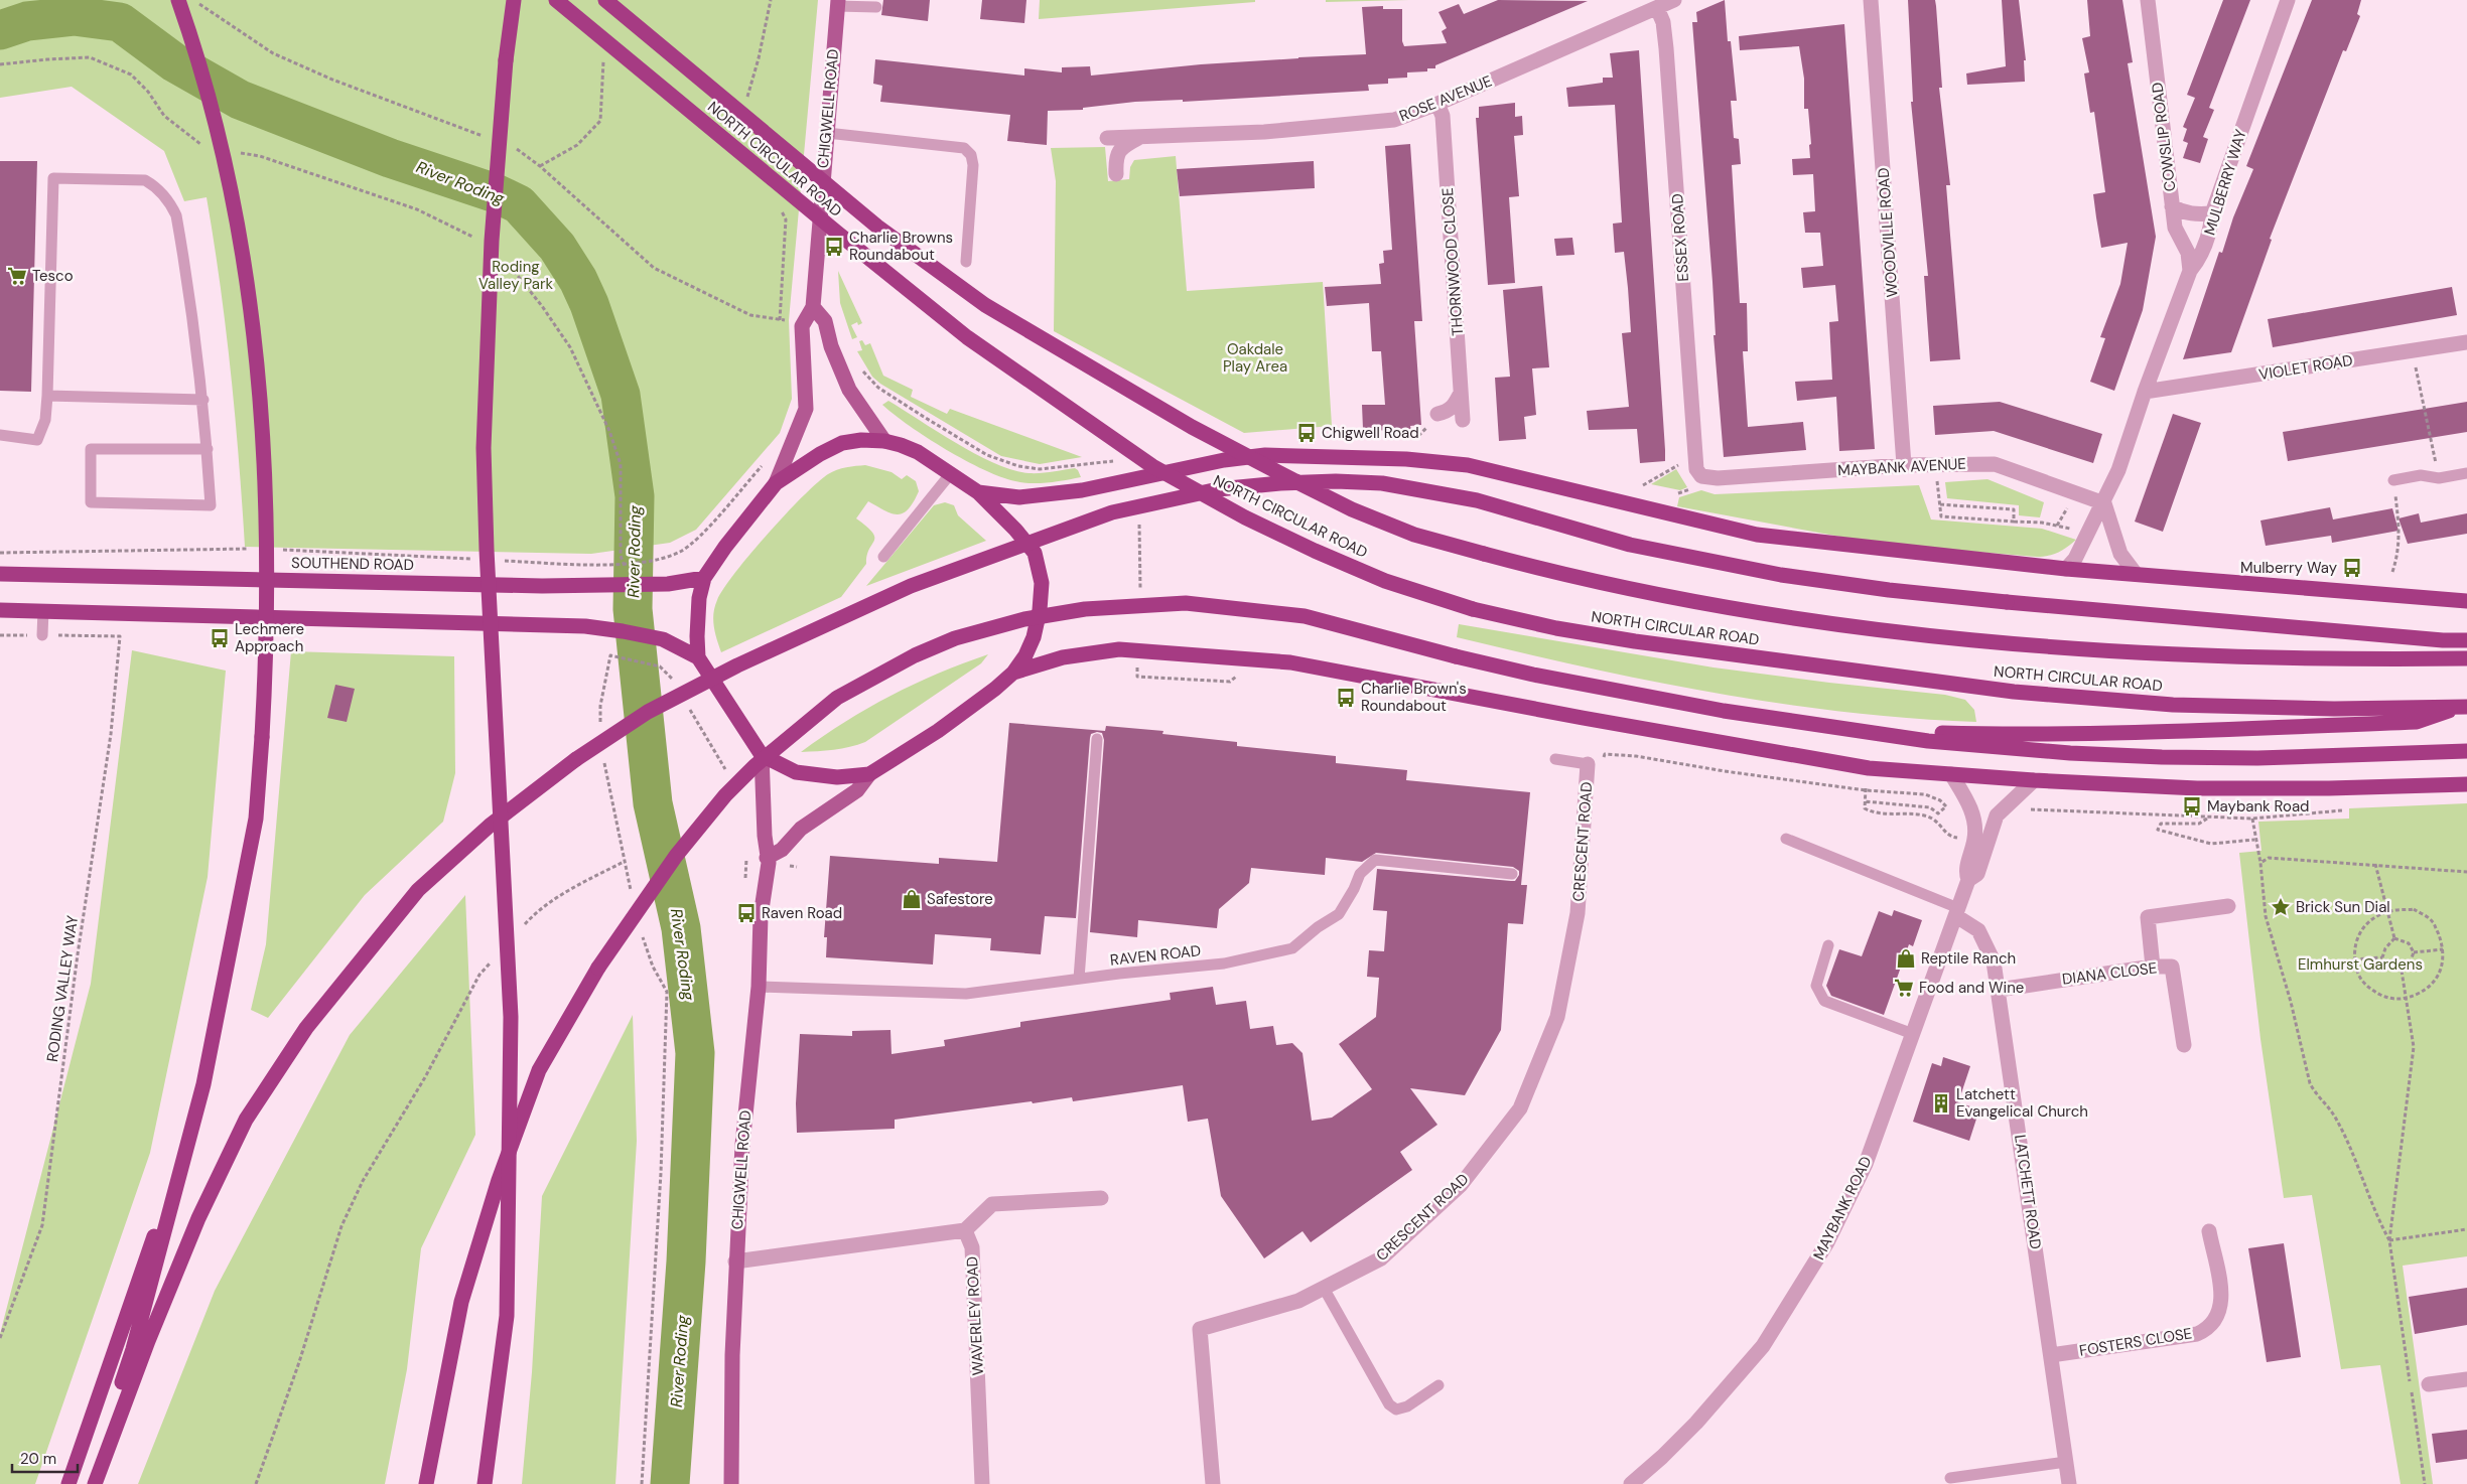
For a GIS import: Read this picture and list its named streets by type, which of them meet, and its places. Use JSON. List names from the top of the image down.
{
  "streets": {
    "highway": ["NORTH CIRCULAR ROAD", "SOUTHEND ROAD"],
    "main road": ["CHIGWELL ROAD"],
    "street": [
      "ROSE AVENUE",
      "COWSLIP ROAD",
      "MULBERRY WAY",
      "WOODVILLE ROAD",
      "ESSEX ROAD",
      "THORNWOOD CLOSE",
      "VIOLET ROAD",
      "MAYBANK AVENUE",
      "CRESCENT ROAD",
      "DIANA CLOSE",
      "LATCHETT ROAD",
      "MAYBANK ROAD",
      "WAVERLEY ROAD",
      "FOSTERS CLOSE"
    ],
    "lane": ["RAVEN ROAD"],
    "path": ["RODING VALLEY WAY"]
  },
  "crossings": [
    ["ROSE AVENUE", "ESSEX ROAD"],
    ["ROSE AVENUE", "THORNWOOD CLOSE"],
    ["CHIGWELL ROAD", "RAVEN ROAD"],
    ["COWSLIP ROAD", "MULBERRY WAY"],
    ["MULBERRY WAY", "VIOLET ROAD"],
    ["MULBERRY WAY", "MAYBANK AVENUE"],
    ["WOODVILLE ROAD", "MAYBANK AVENUE"],
    ["ESSEX ROAD", "MAYBANK AVENUE"],
    ["DIANA CLOSE", "LATCHETT ROAD"],
    ["LATCHETT ROAD", "MAYBANK ROAD"],
    ["LATCHETT ROAD", "FOSTERS CLOSE"]
  ],
  "water": ["River Roding"],
  "parks": ["Roding Valley Park", "Oakdale Play Area", "Elmhurst Gardens"],
  "places": {
    "bus stop": [
      "Charlie Browns Roundabout",
      "Chigwell Road",
      "Mulberry Way",
      "Lechmere Approach",
      "Charlie Brown's Roundabout",
      "Maybank Road",
      "Raven Road"
    ],
    "supermarket": ["Tesco", "Food and Wine"],
    "shop": ["Safestore", "Reptile Ranch"],
    "place": ["Brick Sun Dial"],
    "building": ["Latchett Evangelical Church"]
  },
  "scale_bar": "20 m"
}
